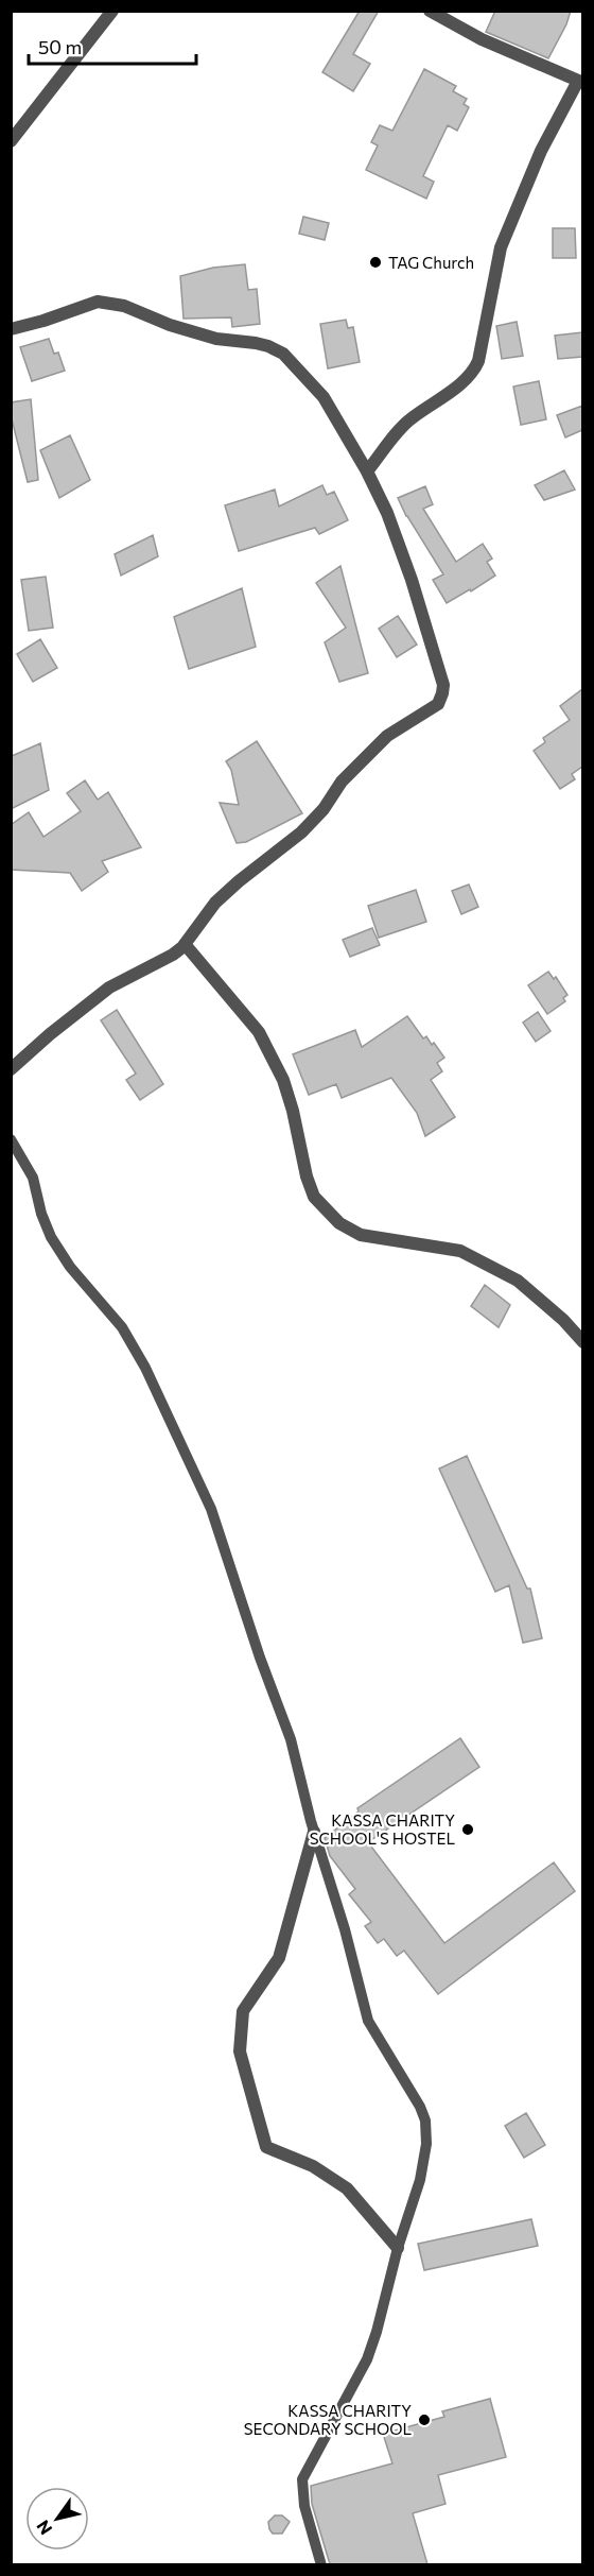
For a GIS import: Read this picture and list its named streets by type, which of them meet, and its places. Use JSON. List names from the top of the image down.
{
  "places": ["TAG Church", "KASSA CHARITY SCHOOL'S HOSTEL", "KASSA CHARITY SECONDARY SCHOOL"],
  "scale_bar": "50 m",
  "north": "bottom left"
}
